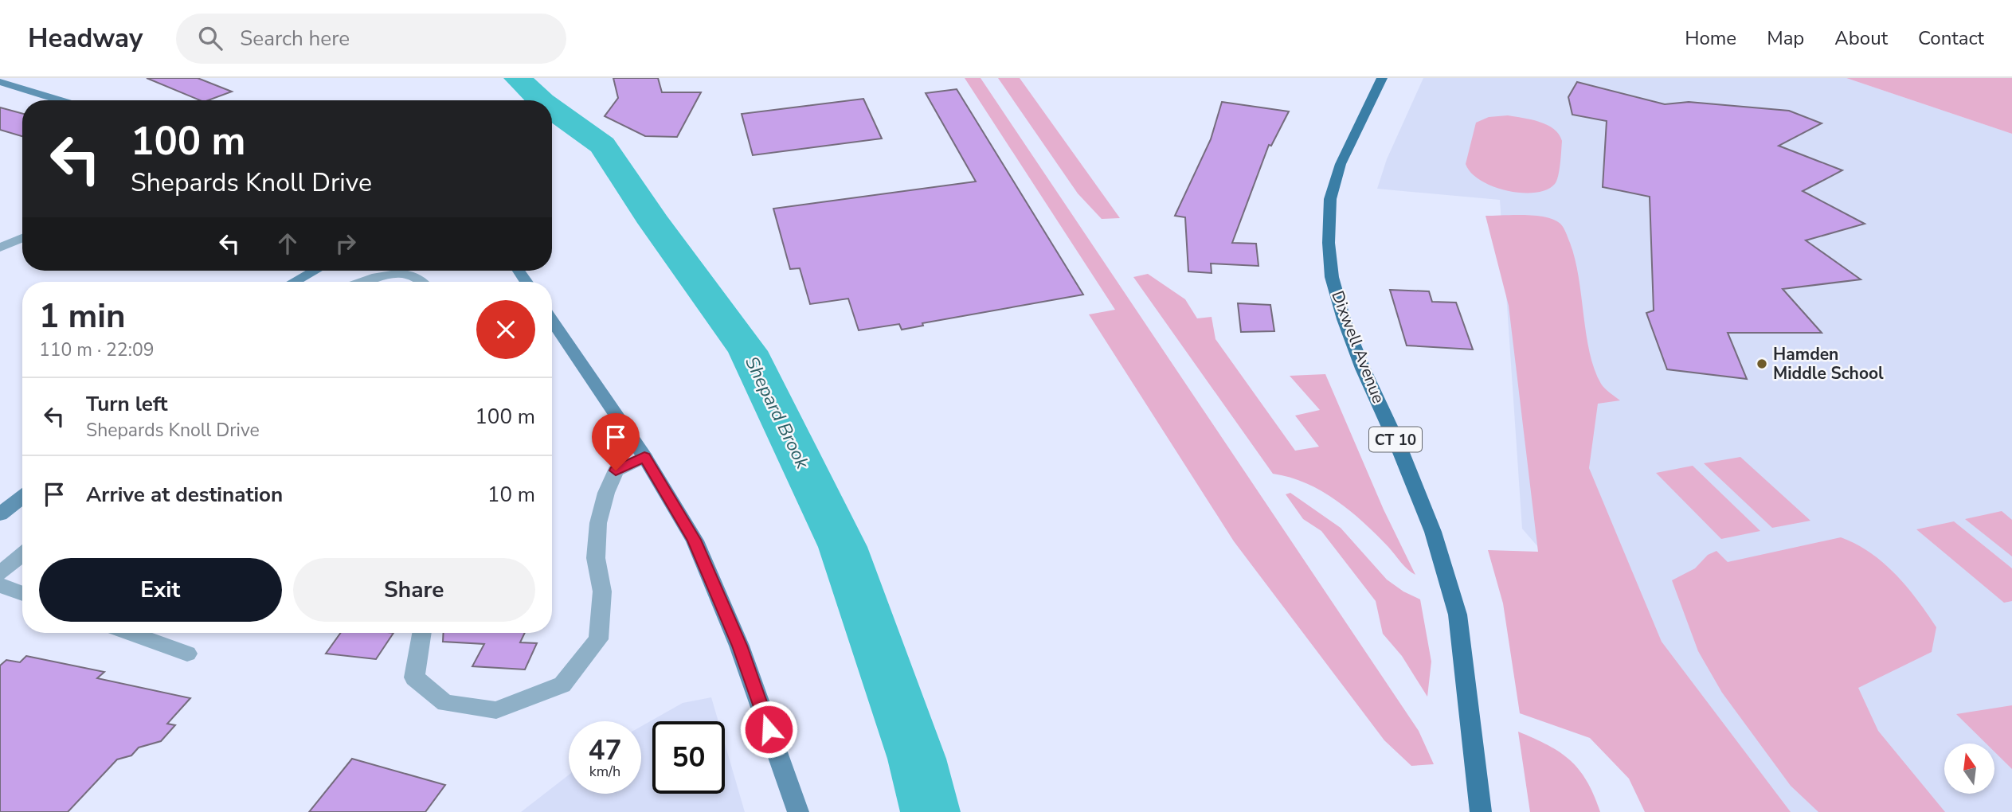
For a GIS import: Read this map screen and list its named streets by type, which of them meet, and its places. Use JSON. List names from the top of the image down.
{
  "streets": {
    "main road": ["Dixwell Avenue", "CT 10"]
  },
  "water": ["Shepard Brook"],
  "places": ["Hamden Middle School"],
  "north": "top",
  "page": {
    "header": "Headway",
    "search": "Search here",
    "nav": [
      "Home",
      "Map",
      "About",
      "Contact"
    ],
    "turn": ["100 m", "Shepards Knoll Drive"],
    "heading": ["1 min", "110 m · 22:09"],
    "list": [
      {
        "name": "Turn left",
        "note": "Shepards Knoll Drive",
        "value": "100 m"
      },
      {
        "name": "Arrive at destination",
        "value": "10 m"
      }
    ],
    "buttons": ["Exit", "Share"],
    "speed": "47 km/h",
    "limit": "50"
  }
}
